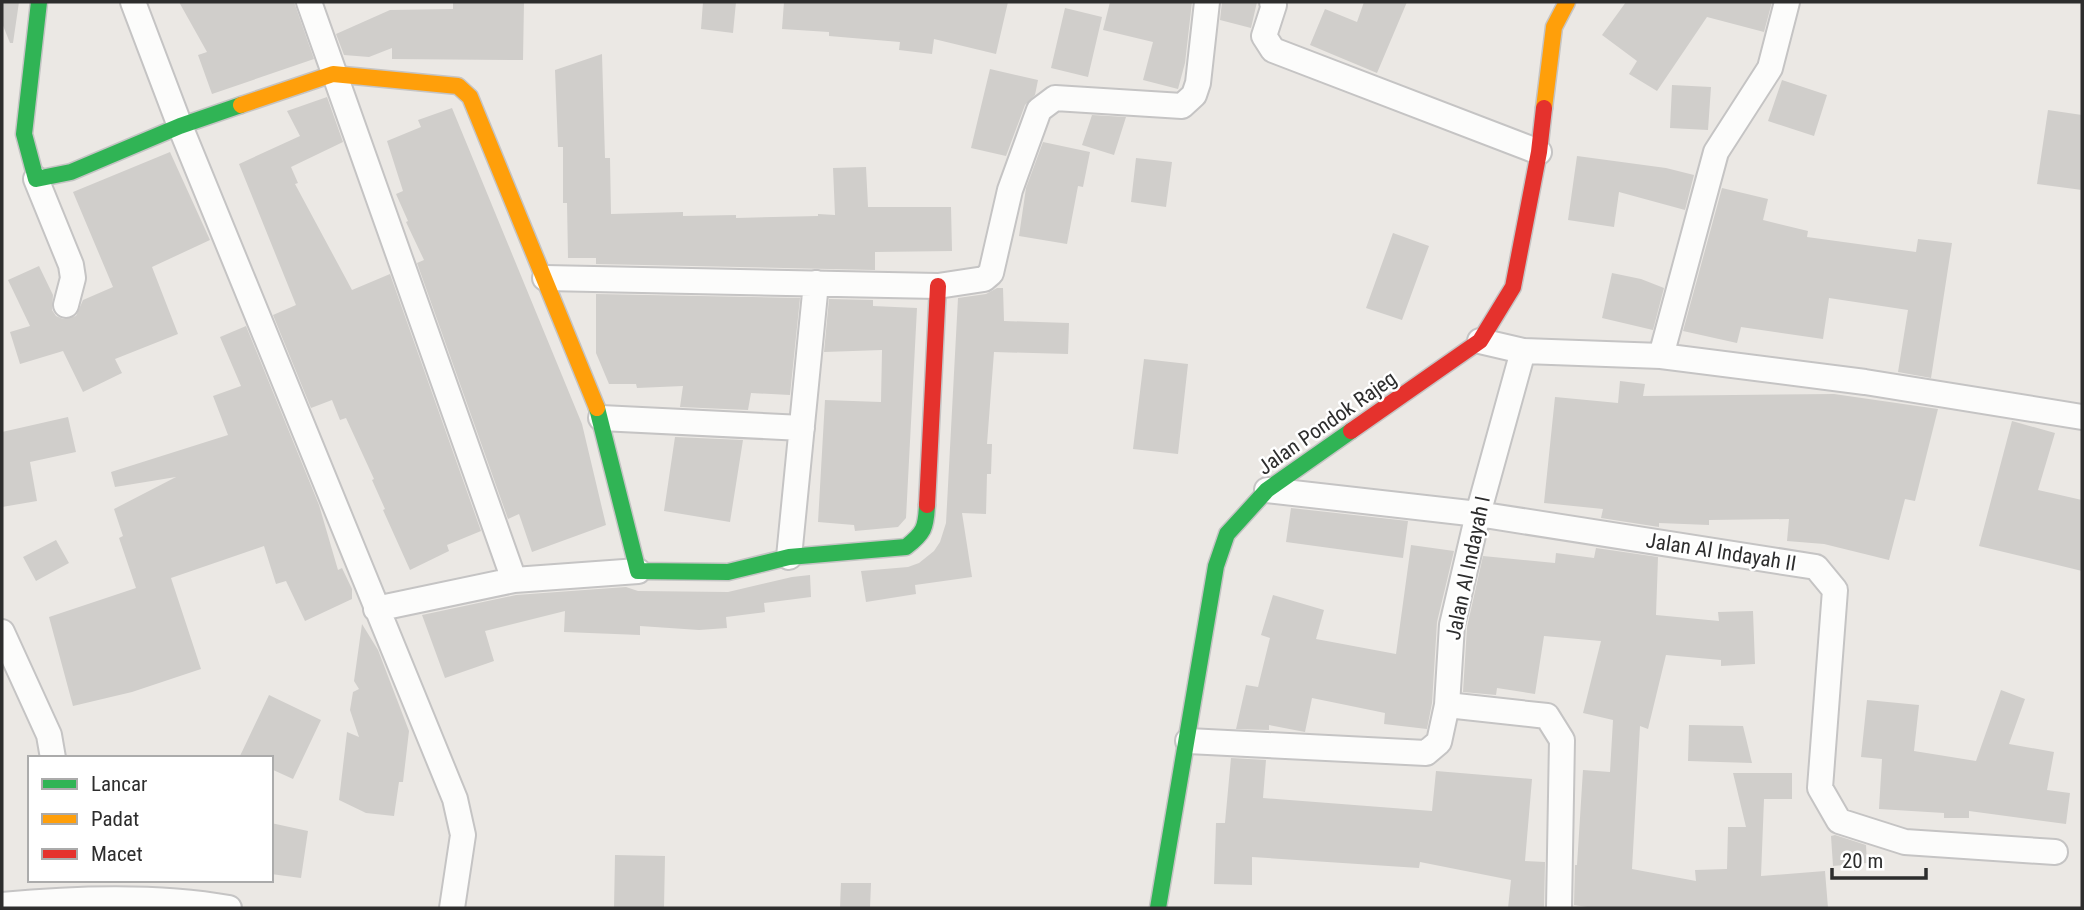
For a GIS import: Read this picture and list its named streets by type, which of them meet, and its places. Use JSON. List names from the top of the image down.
{
  "streets": {
    "street": ["Jalan Pondok Rajeg", "Jalan Al Indayah II", "Jalan Al Indayah I"]
  },
  "crossings": [
    ["Jalan Pondok Rajeg", "Jalan Al Indayah II"],
    ["Jalan Pondok Rajeg", "Jalan Al Indayah I"],
    ["Jalan Al Indayah II", "Jalan Al Indayah I"]
  ],
  "legend": ["Lancar", "Padat", "Macet"],
  "scale_bar": "20 m"
}
